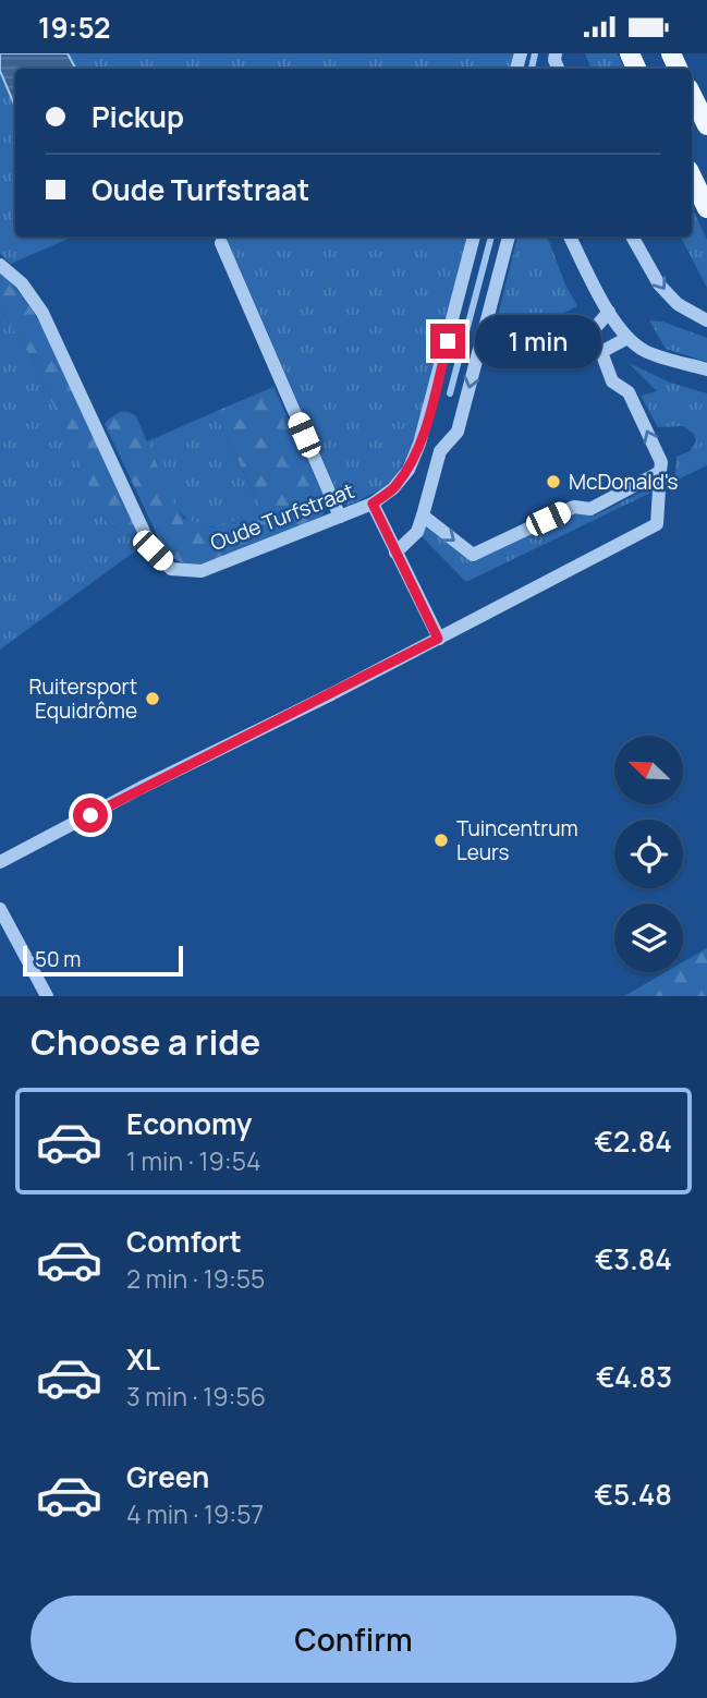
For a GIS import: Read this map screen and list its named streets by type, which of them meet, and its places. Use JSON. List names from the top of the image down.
{
  "streets": {
    "street": ["Oude Turfstraat"]
  },
  "places": ["McDonald's", "Ruitersport Equidrôme", "Tuincentrum Leurs"],
  "scale_bar": "50 m",
  "north": "top left",
  "page": {
    "status": "19:52",
    "banner": ["Pickup", "Oude Turfstraat"],
    "bubble": "1 min",
    "scale": "50 m",
    "heading": "Choose a ride",
    "list": [
      {
        "name": "Economy",
        "note": "1 min · 19:54",
        "value": "€2.84"
      },
      {
        "name": "Comfort",
        "note": "2 min · 19:55",
        "value": "€3.84"
      },
      {
        "name": "XL",
        "note": "3 min · 19:56",
        "value": "€4.83"
      },
      {
        "name": "Green",
        "note": "4 min · 19:57",
        "value": "€5.48"
      }
    ],
    "buttons": "Confirm"
  }
}
